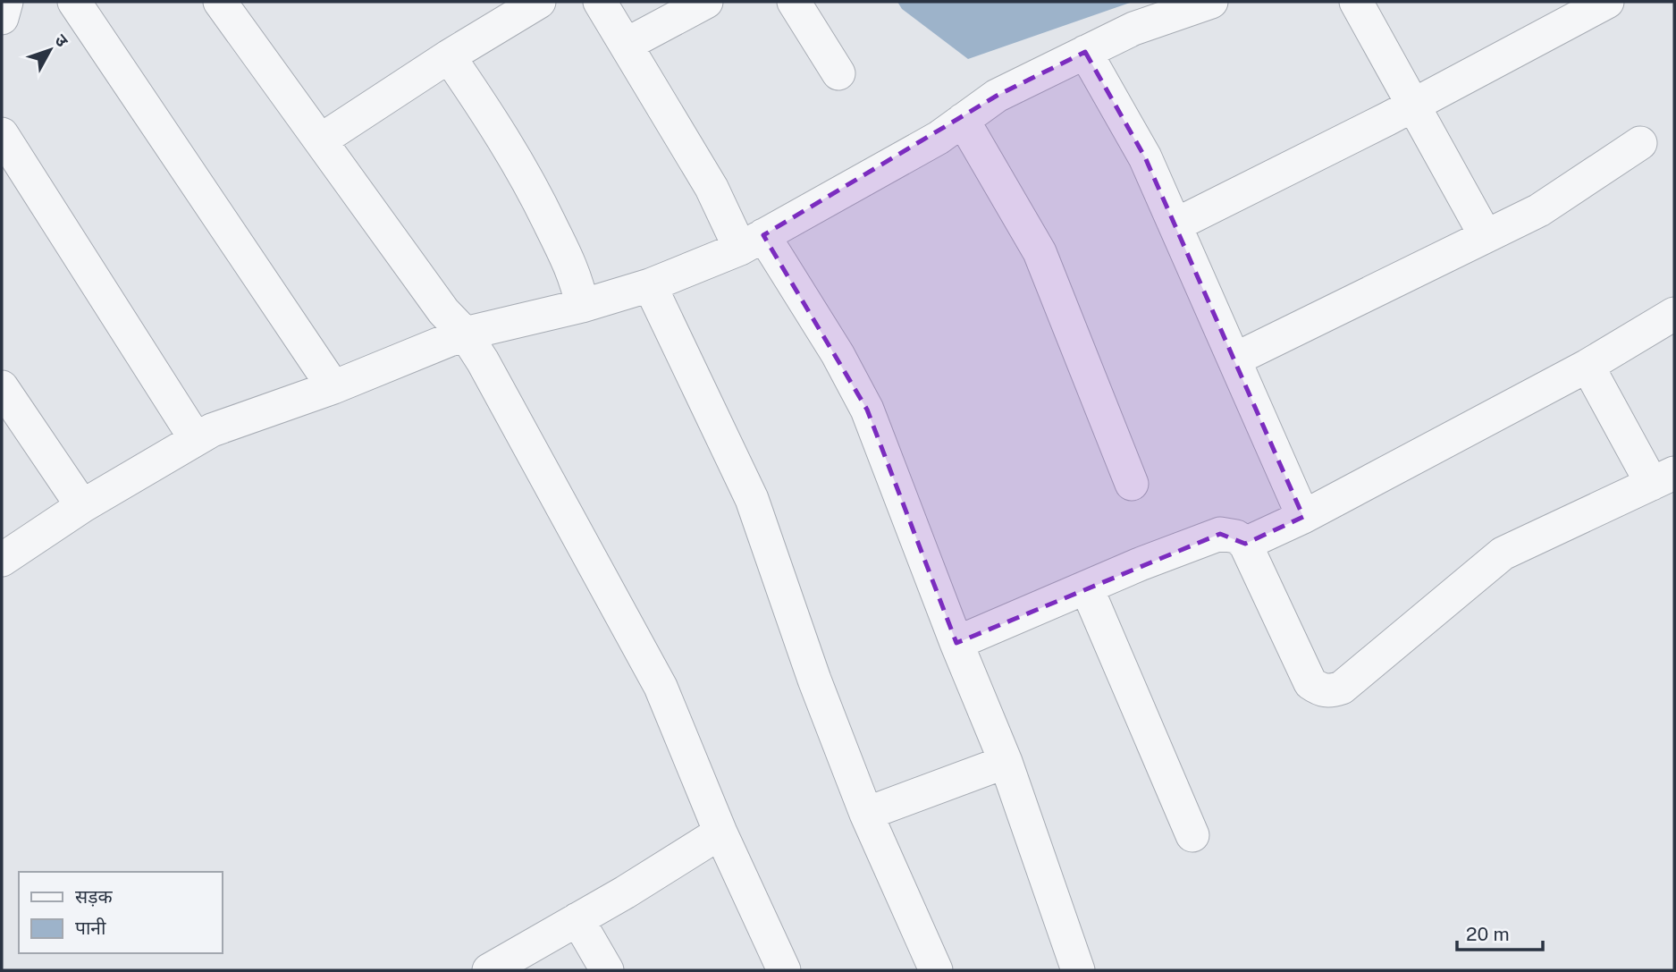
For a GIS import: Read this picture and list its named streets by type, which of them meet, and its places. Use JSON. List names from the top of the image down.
{
  "legend": ["सड़क", "पानी"],
  "scale_bar": "20 m",
  "north": "top right"
}
